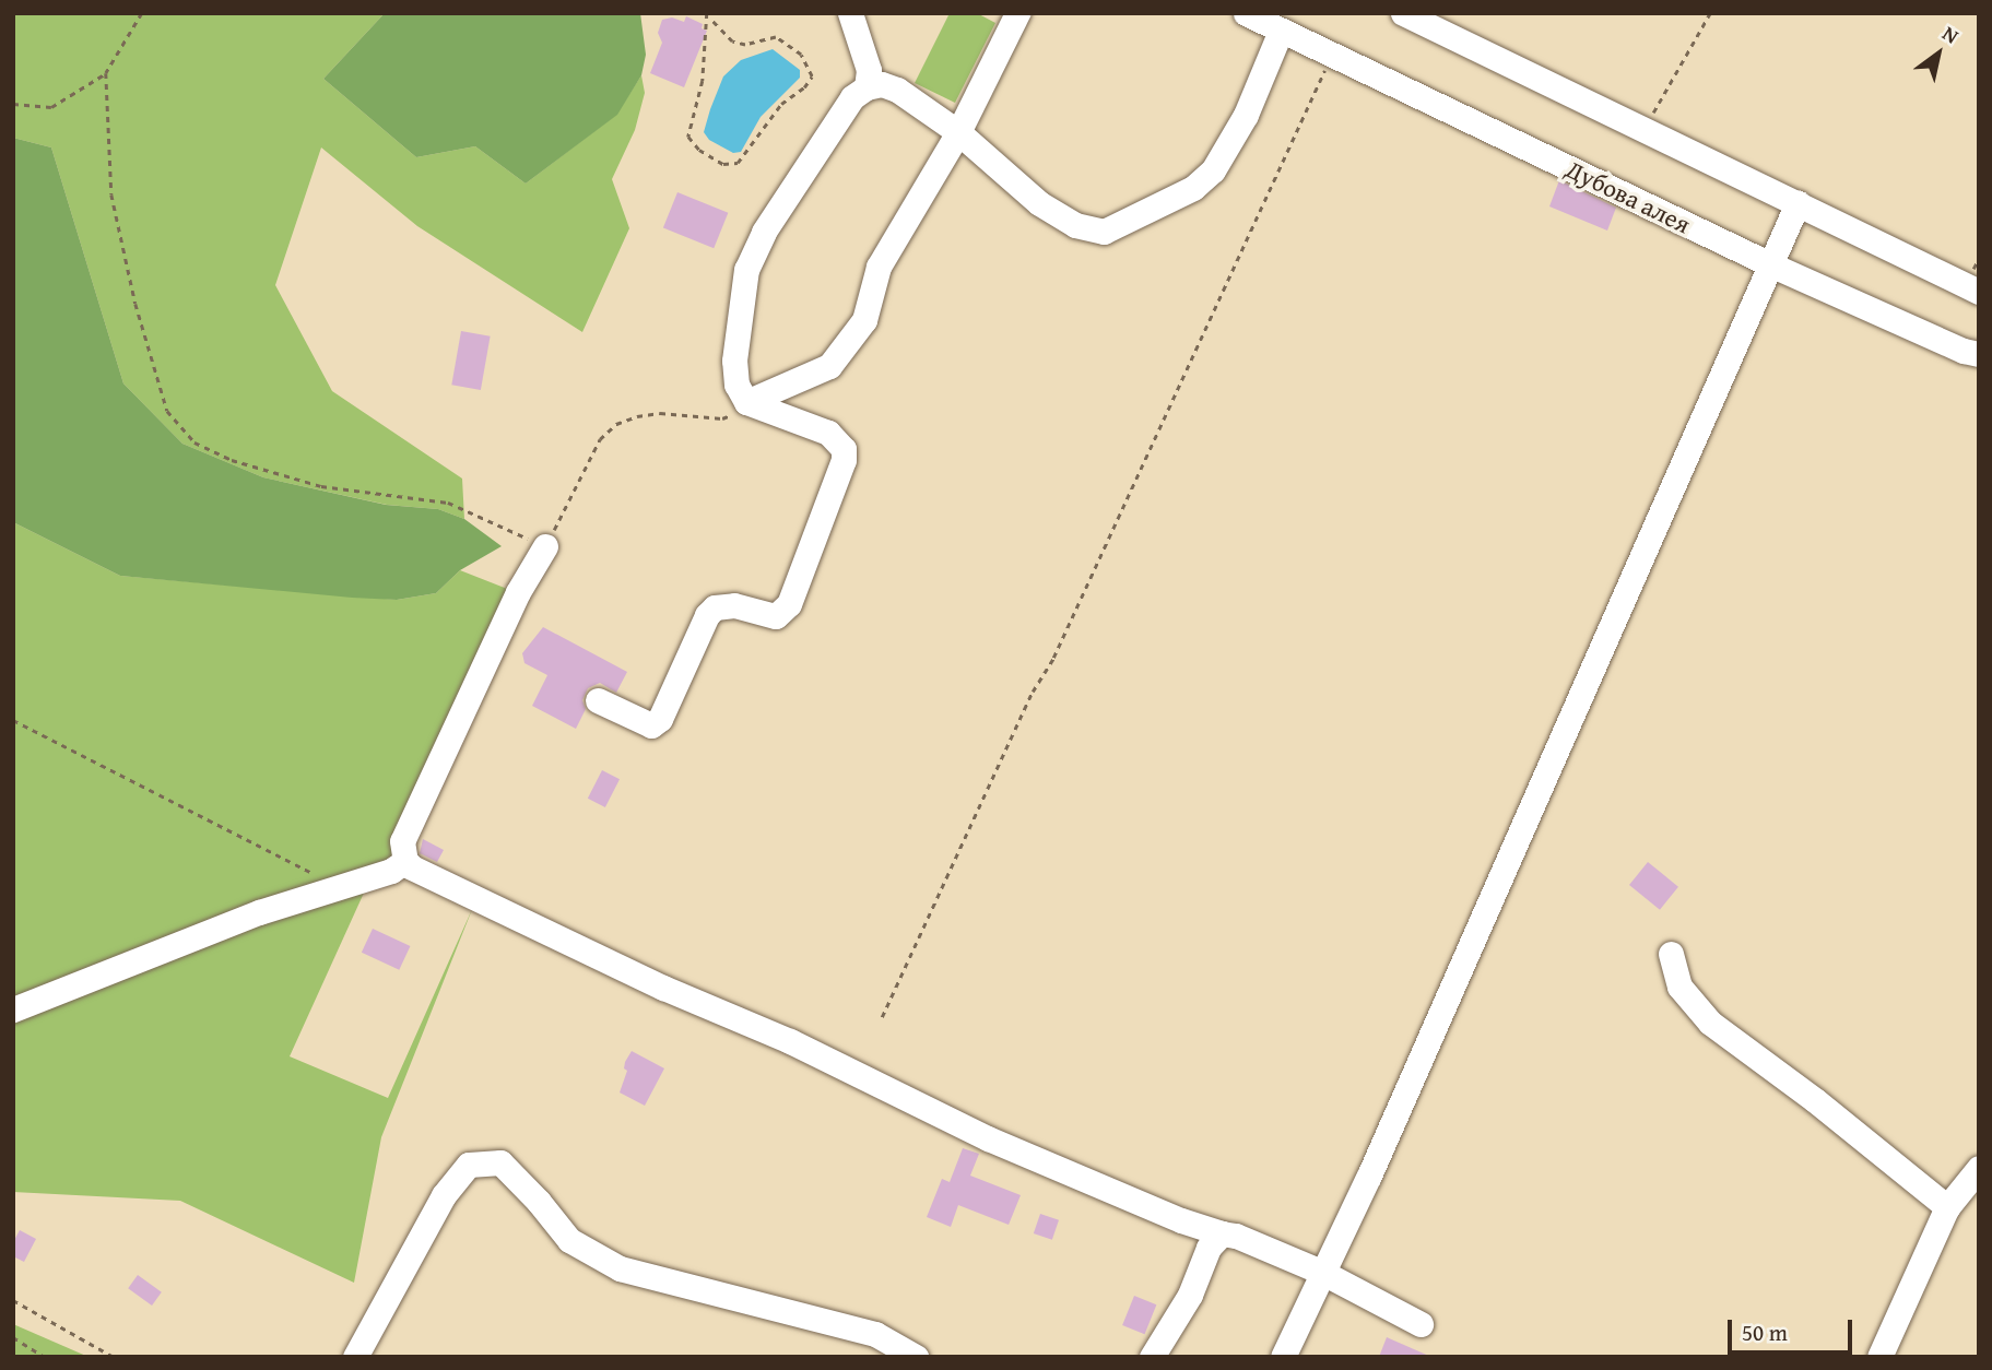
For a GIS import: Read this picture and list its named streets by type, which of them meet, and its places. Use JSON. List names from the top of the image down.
{
  "streets": {
    "street": ["Дубова алея"]
  },
  "scale_bar": "50 m",
  "north": "top right"
}
